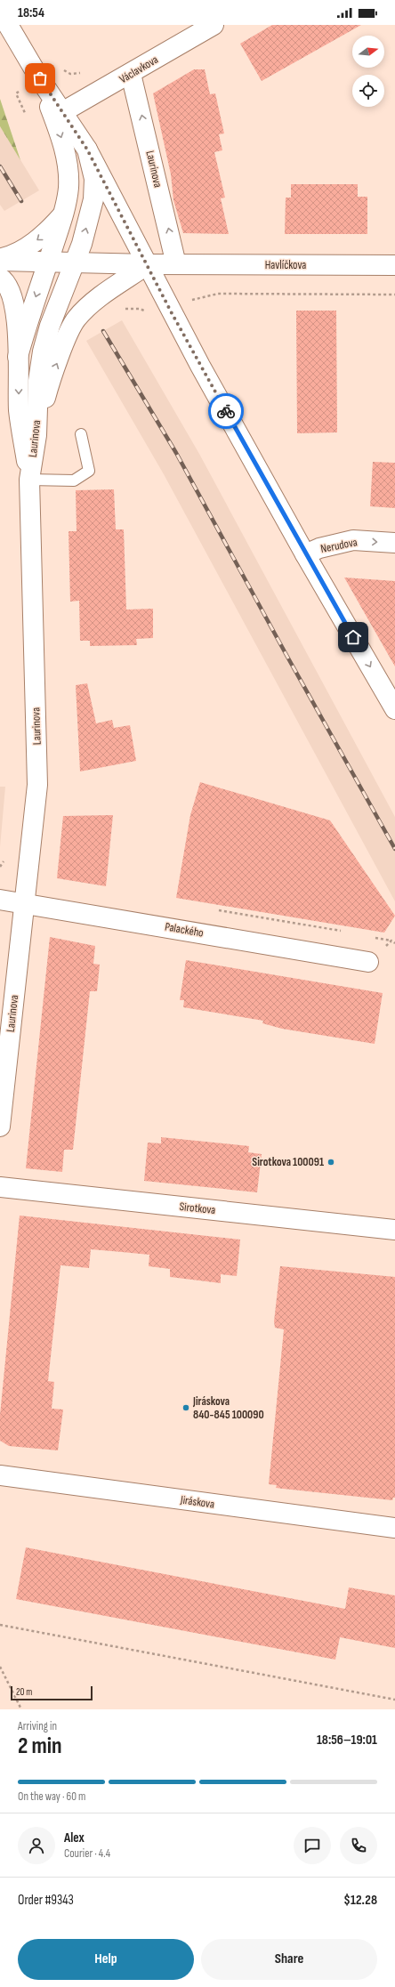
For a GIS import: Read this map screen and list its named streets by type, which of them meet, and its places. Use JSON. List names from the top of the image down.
{
  "streets": {
    "street": [
      "Václavkova",
      "Laurinova",
      "Havlíčkova",
      "Nerudova",
      "Palackého",
      "Sirotkova",
      "Jiráskova"
    ]
  },
  "crossings": [
    ["Václavkova", "Laurinova"],
    ["Laurinova", "Havlíčkova"],
    ["Laurinova", "Palackého"]
  ],
  "one_way": ["Nerudova"],
  "places": ["Sirotkova 100091", "Jiráskova 840-845 100090"],
  "scale_bar": "20 m",
  "north": "right",
  "page": {
    "status": "18:54",
    "scale": "20 m",
    "heading": ["2 min", "Arriving in", "18:56–19:01"],
    "panel": [
      "Alex",
      "Courier · 4.4",
      "Order #9343",
      "$12.28"
    ],
    "bar": "On the way · 60 m",
    "buttons": ["Help", "Share"]
  }
}
